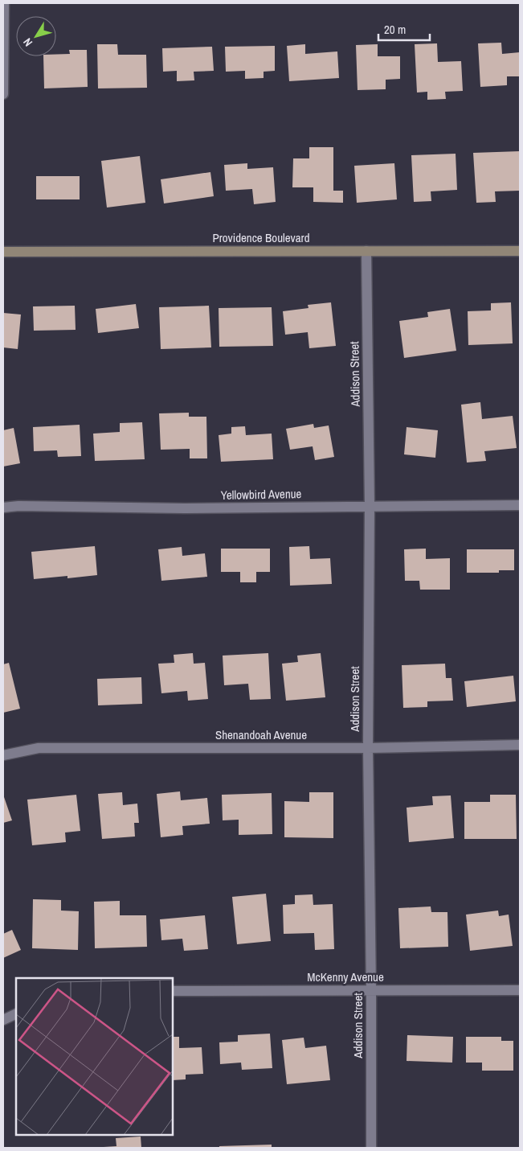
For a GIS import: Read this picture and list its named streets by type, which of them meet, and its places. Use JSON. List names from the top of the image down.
{
  "streets": {
    "main road": ["Providence Boulevard"],
    "street": [
      "Addison Street",
      "Yellowbird Avenue",
      "Shenandoah Avenue",
      "McKenny Avenue"
    ]
  },
  "crossings": [
    ["Providence Boulevard", "Addison Street"],
    ["Addison Street", "Yellowbird Avenue"],
    ["Addison Street", "Shenandoah Avenue"],
    ["Addison Street", "McKenny Avenue"]
  ],
  "scale_bar": "20 m",
  "north": "bottom left"
}
